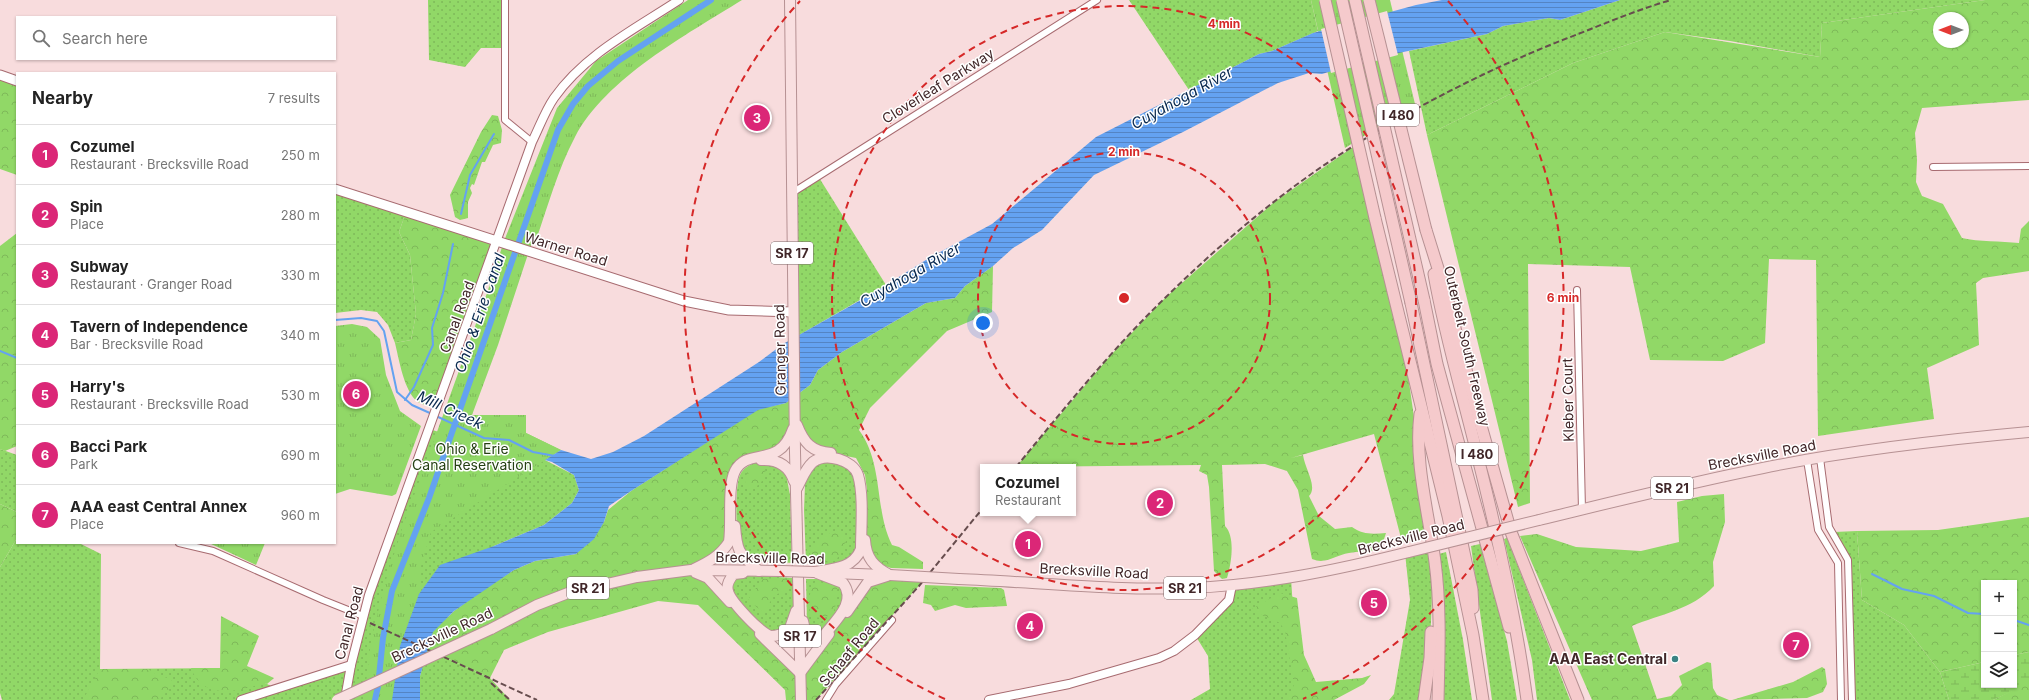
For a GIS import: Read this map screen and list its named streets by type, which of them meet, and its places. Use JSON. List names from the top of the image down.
{
  "streets": {
    "highway": ["I 480", "Outerbelt South Freeway"],
    "main road": [
      "Warner Road",
      "SR 17",
      "Granger Road",
      "Brecksville Road",
      "SR 21"
    ],
    "street": [
      "Cloverleaf Parkway",
      "Canal Road",
      "Kleber Court",
      "Schaaf Road"
    ]
  },
  "crossings": [
    ["Cloverleaf Parkway", "Granger Road"],
    ["Warner Road", "Canal Road"],
    ["Warner Road", "Granger Road"],
    ["Kleber Court", "Brecksville Road"]
  ],
  "water": ["Cuyahoga River", "Ohio & Erie Canal", "Mill Creek"],
  "parks": ["Ohio & Erie Canal Reservation"],
  "places": ["AAA East Central"],
  "north": "left",
  "page": {
    "search": "Search here",
    "heading": ["Nearby", "7 results"],
    "pins": [
      "3",
      "6",
      "2",
      "1",
      "5",
      "4",
      "7"
    ],
    "list": [
      {
        "mark": "1",
        "name": "Cozumel",
        "note": "Restaurant · Brecksville Road",
        "value": "250 m"
      },
      {
        "mark": "2",
        "name": "Spin",
        "note": "Place",
        "value": "280 m"
      },
      {
        "mark": "3",
        "name": "Subway",
        "note": "Restaurant · Granger Road",
        "value": "330 m"
      },
      {
        "mark": "4",
        "name": "Tavern of Independence",
        "note": "Bar · Brecksville Road",
        "value": "340 m"
      },
      {
        "mark": "5",
        "name": "Harry's",
        "note": "Restaurant · Brecksville Road",
        "value": "530 m"
      },
      {
        "mark": "6",
        "name": "Bacci Park",
        "note": "Park",
        "value": "690 m"
      },
      {
        "mark": "7",
        "name": "AAA east Central Annex",
        "note": "Place",
        "value": "960 m"
      }
    ],
    "popup": ["Cozumel", "Restaurant"],
    "map_buttons": ["+", "−"]
  },
  "rings": ["4 min", "2 min", "6 min"]
}
